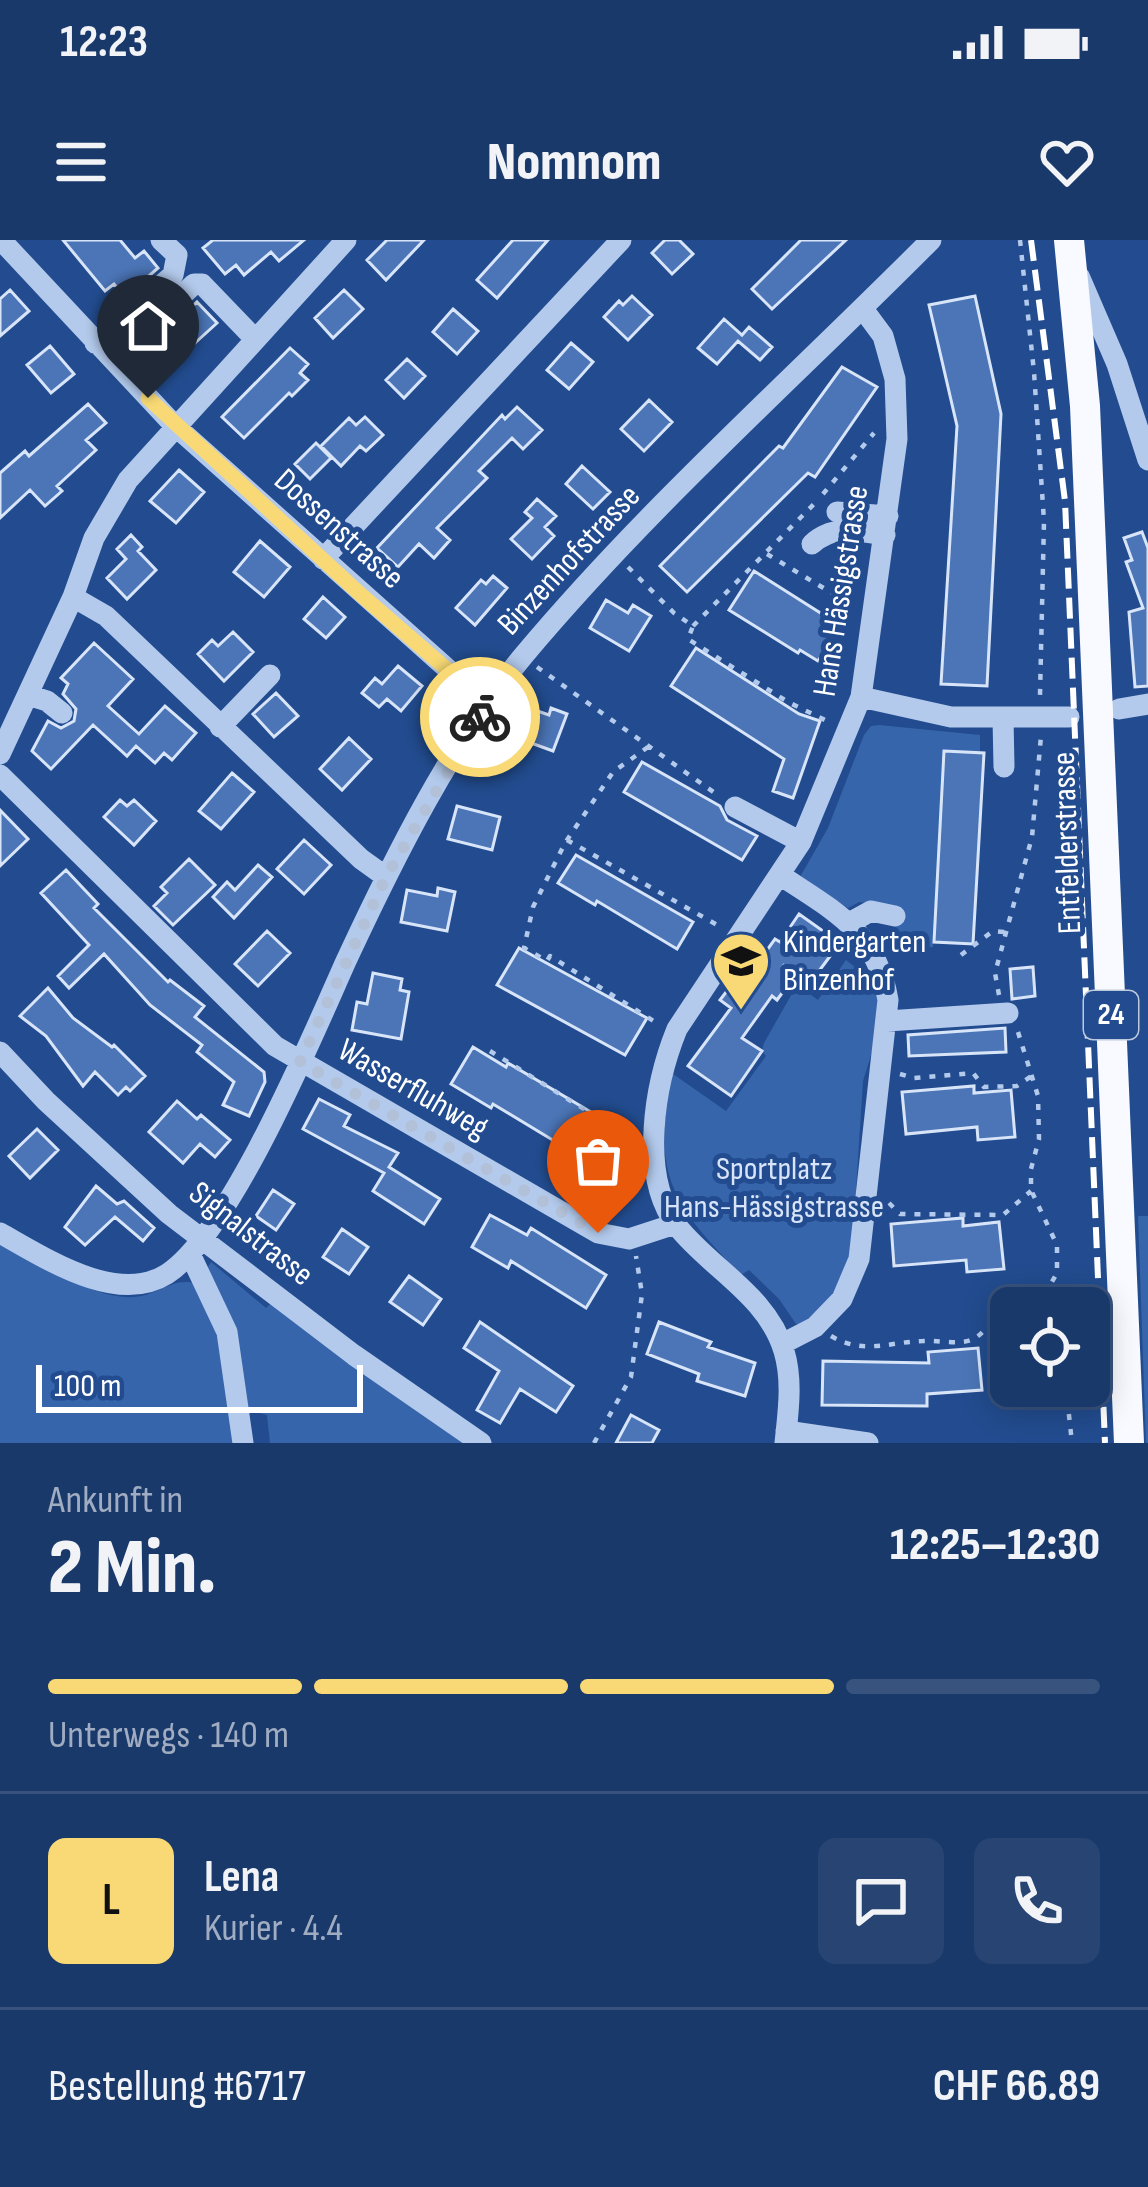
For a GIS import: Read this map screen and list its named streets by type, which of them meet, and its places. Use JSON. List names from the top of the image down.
{
  "streets": {
    "main road": ["Entfelderstrasse", "24"],
    "street": [
      "Dossenstrasse",
      "Binzenhofstrasse",
      "Hans Hässigstrasse",
      "Wasserfluhweg",
      "Signalstrasse"
    ]
  },
  "crossings": [
    ["Dossenstrasse", "Binzenhofstrasse"],
    ["Binzenhofstrasse", "Hans Hässigstrasse"],
    ["Binzenhofstrasse", "Wasserfluhweg"],
    ["Binzenhofstrasse", "Signalstrasse"]
  ],
  "parks": ["Sportplatz Hans-Hässigstrasse"],
  "places": {
    "school or university": ["Kindergarten Binzenhof"]
  },
  "scale_bar": "100 m",
  "page": {
    "status": "12:23",
    "header": "Nomnom",
    "scale": "100 m",
    "heading": ["2 Min.", "Ankunft in", "12:25–12:30"],
    "panel": [
      "Lena",
      "Kurier · 4.4",
      "Bestellung #6717",
      "CHF 66.89"
    ],
    "bar": "Unterwegs · 140 m",
    "round": "L"
  }
}
